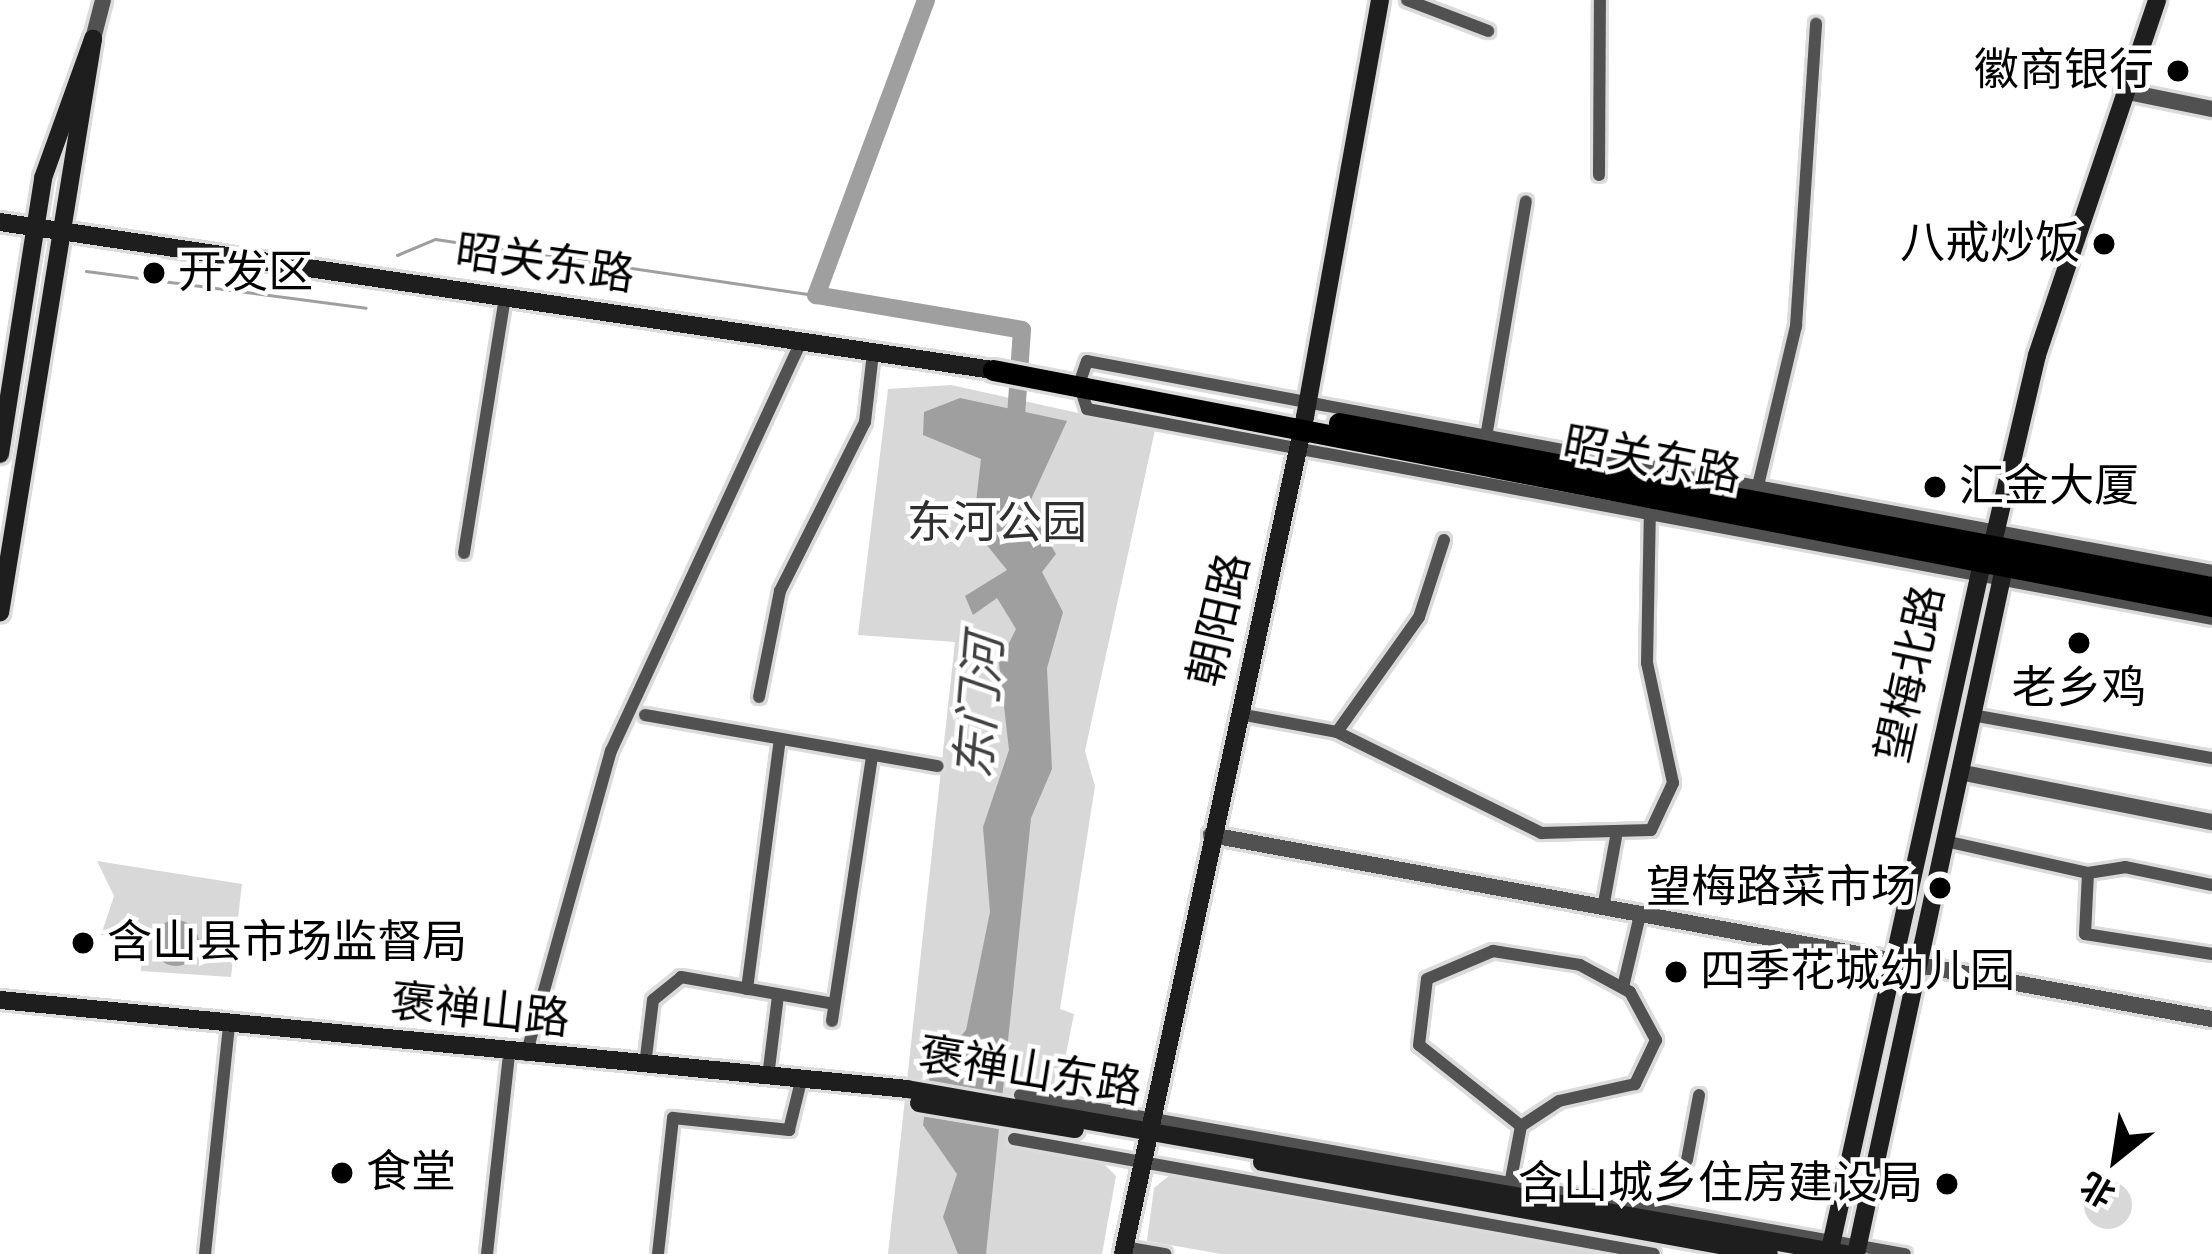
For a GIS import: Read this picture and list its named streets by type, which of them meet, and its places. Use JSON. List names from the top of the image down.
{
  "streets": {
    "main road": [
      "昭关东路",
      "朝阳路",
      "望梅北路",
      "褒禅山路",
      "褒禅山东路"
    ]
  },
  "crossings": [
    ["昭关东路", "朝阳路"],
    ["昭关东路", "望梅北路"],
    ["朝阳路", "褒禅山东路"],
    ["望梅北路", "褒禅山东路"],
    ["褒禅山路", "褒禅山东路"]
  ],
  "water": ["东门河"],
  "parks": ["东河公园"],
  "places": [
    "徽商银行",
    "八戒炒饭",
    "开发区",
    "汇金大厦",
    "老乡鸡",
    "望梅路菜市场",
    "含山县市场监督局",
    "四季花城幼儿园",
    "食堂",
    "含山城乡住房建设局"
  ],
  "north": "bottom left"
}
